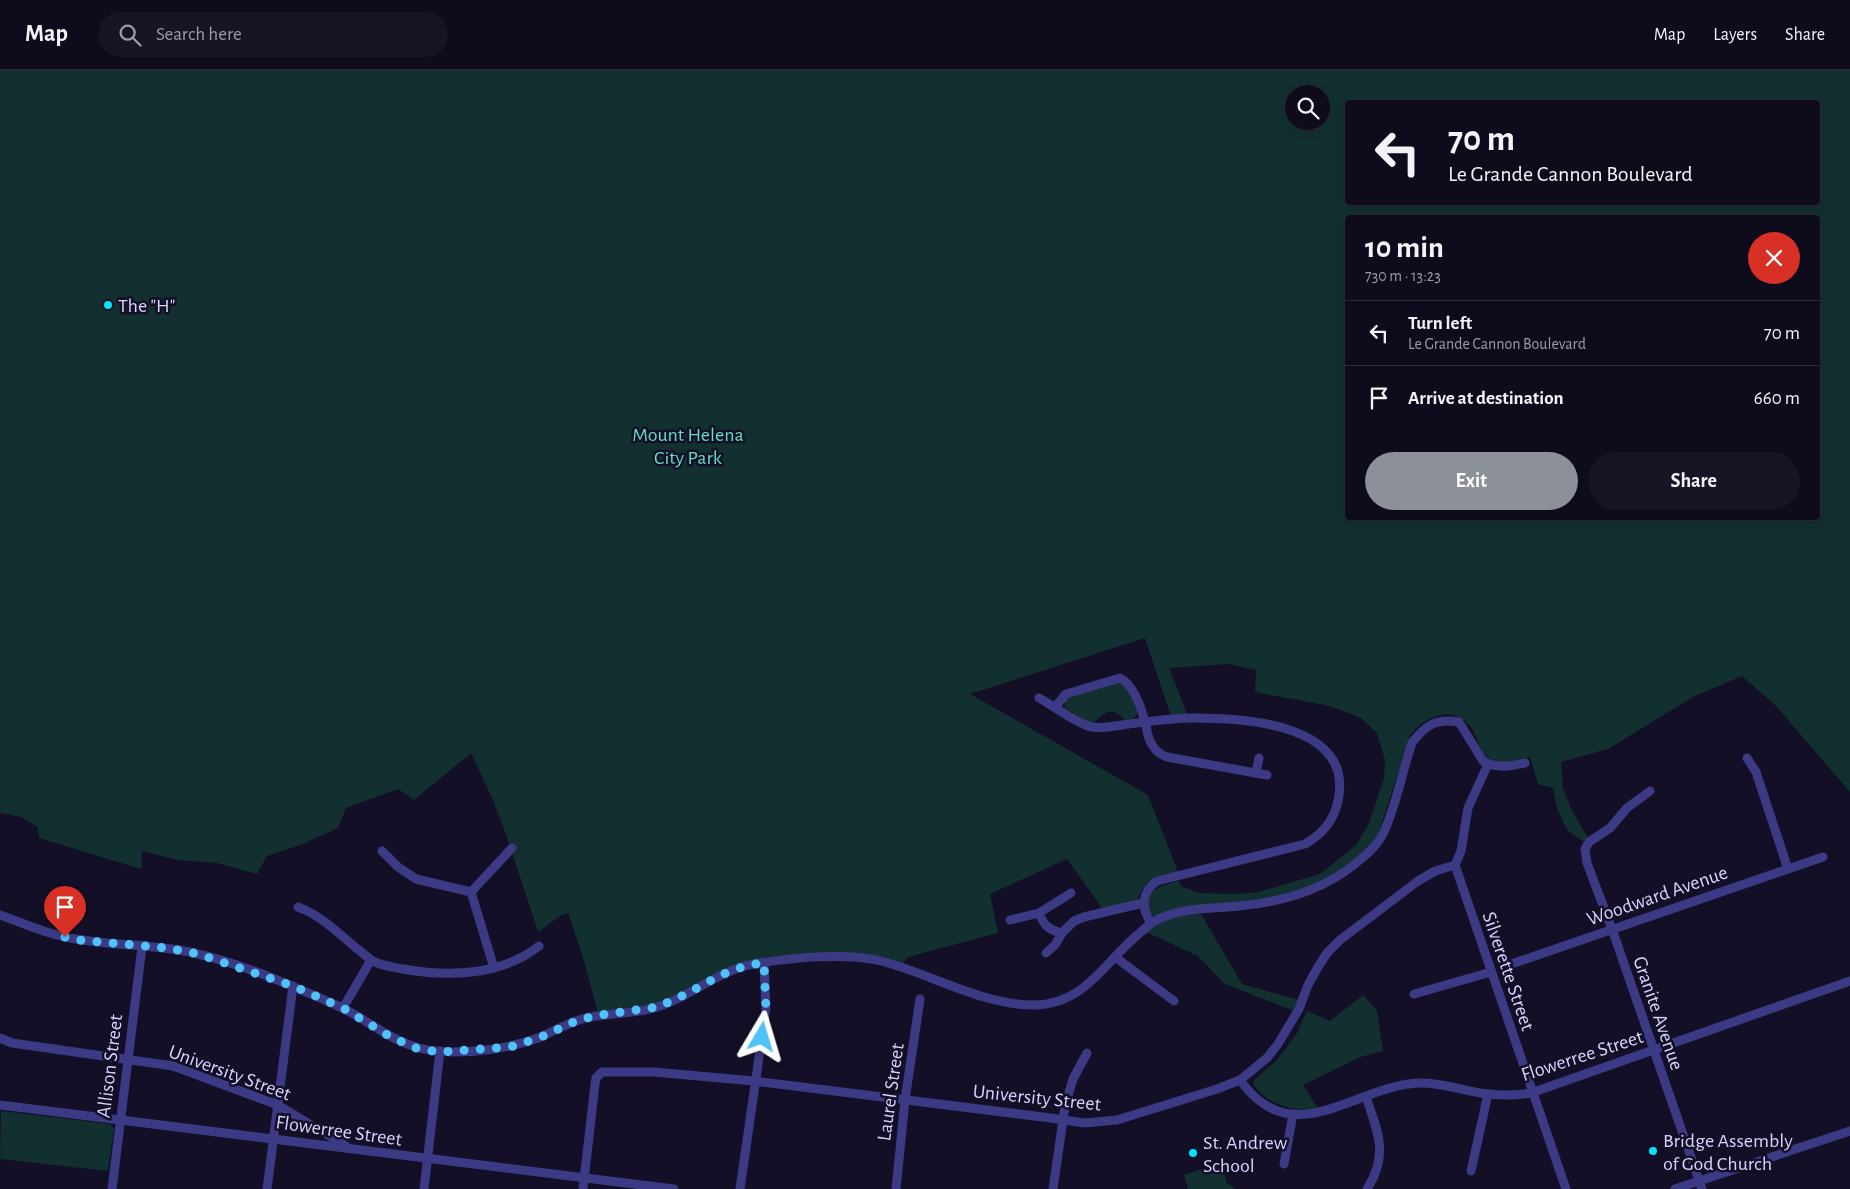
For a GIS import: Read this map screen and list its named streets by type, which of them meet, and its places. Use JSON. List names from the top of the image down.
{
  "streets": {
    "street": [
      "Woodward Avenue",
      "Silverette Street",
      "Granite Avenue",
      "Flowerree Street",
      "Allison Street",
      "University Street",
      "Laurel Street"
    ]
  },
  "crossings": [
    ["Woodward Avenue", "Granite Avenue"],
    ["Silverette Street", "Flowerree Street"],
    ["Silverette Street", "University Street"],
    ["Granite Avenue", "Flowerree Street"],
    ["Flowerree Street", "Allison Street"],
    ["Flowerree Street", "University Street"],
    ["Allison Street", "University Street"],
    ["University Street", "Laurel Street"]
  ],
  "parks": ["Mount Helena City Park"],
  "places": ["The \"H\"", "Bridge Assembly of God Church", "St. Andrew School"],
  "page": {
    "header": "Map",
    "search": "Search here",
    "nav": ["Map", "Layers", "Share"],
    "turn": ["70 m", "Le Grande Cannon Boulevard"],
    "heading": ["10 min", "730 m · 13:23"],
    "list": [
      {
        "name": "Turn left",
        "note": "Le Grande Cannon Boulevard",
        "value": "70 m"
      },
      {
        "name": "Arrive at destination",
        "value": "660 m"
      }
    ],
    "buttons": ["Exit", "Share"]
  }
}
